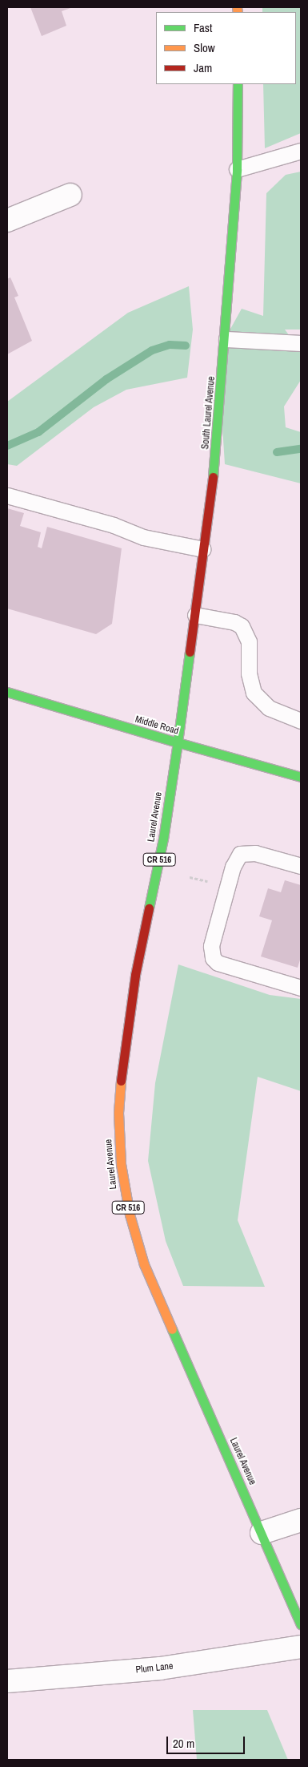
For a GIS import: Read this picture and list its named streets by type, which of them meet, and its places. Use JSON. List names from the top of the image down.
{
  "streets": {
    "main road": [
      "South Laurel Avenue",
      "Middle Road",
      "Laurel Avenue",
      "CR 516"
    ],
    "street": ["Plum Lane"]
  },
  "crossings": [
    ["South Laurel Avenue", "Middle Road"],
    ["South Laurel Avenue", "Laurel Avenue"],
    ["Middle Road", "Laurel Avenue"]
  ],
  "legend": ["Fast", "Slow", "Jam"],
  "scale_bar": "20 m"
}
